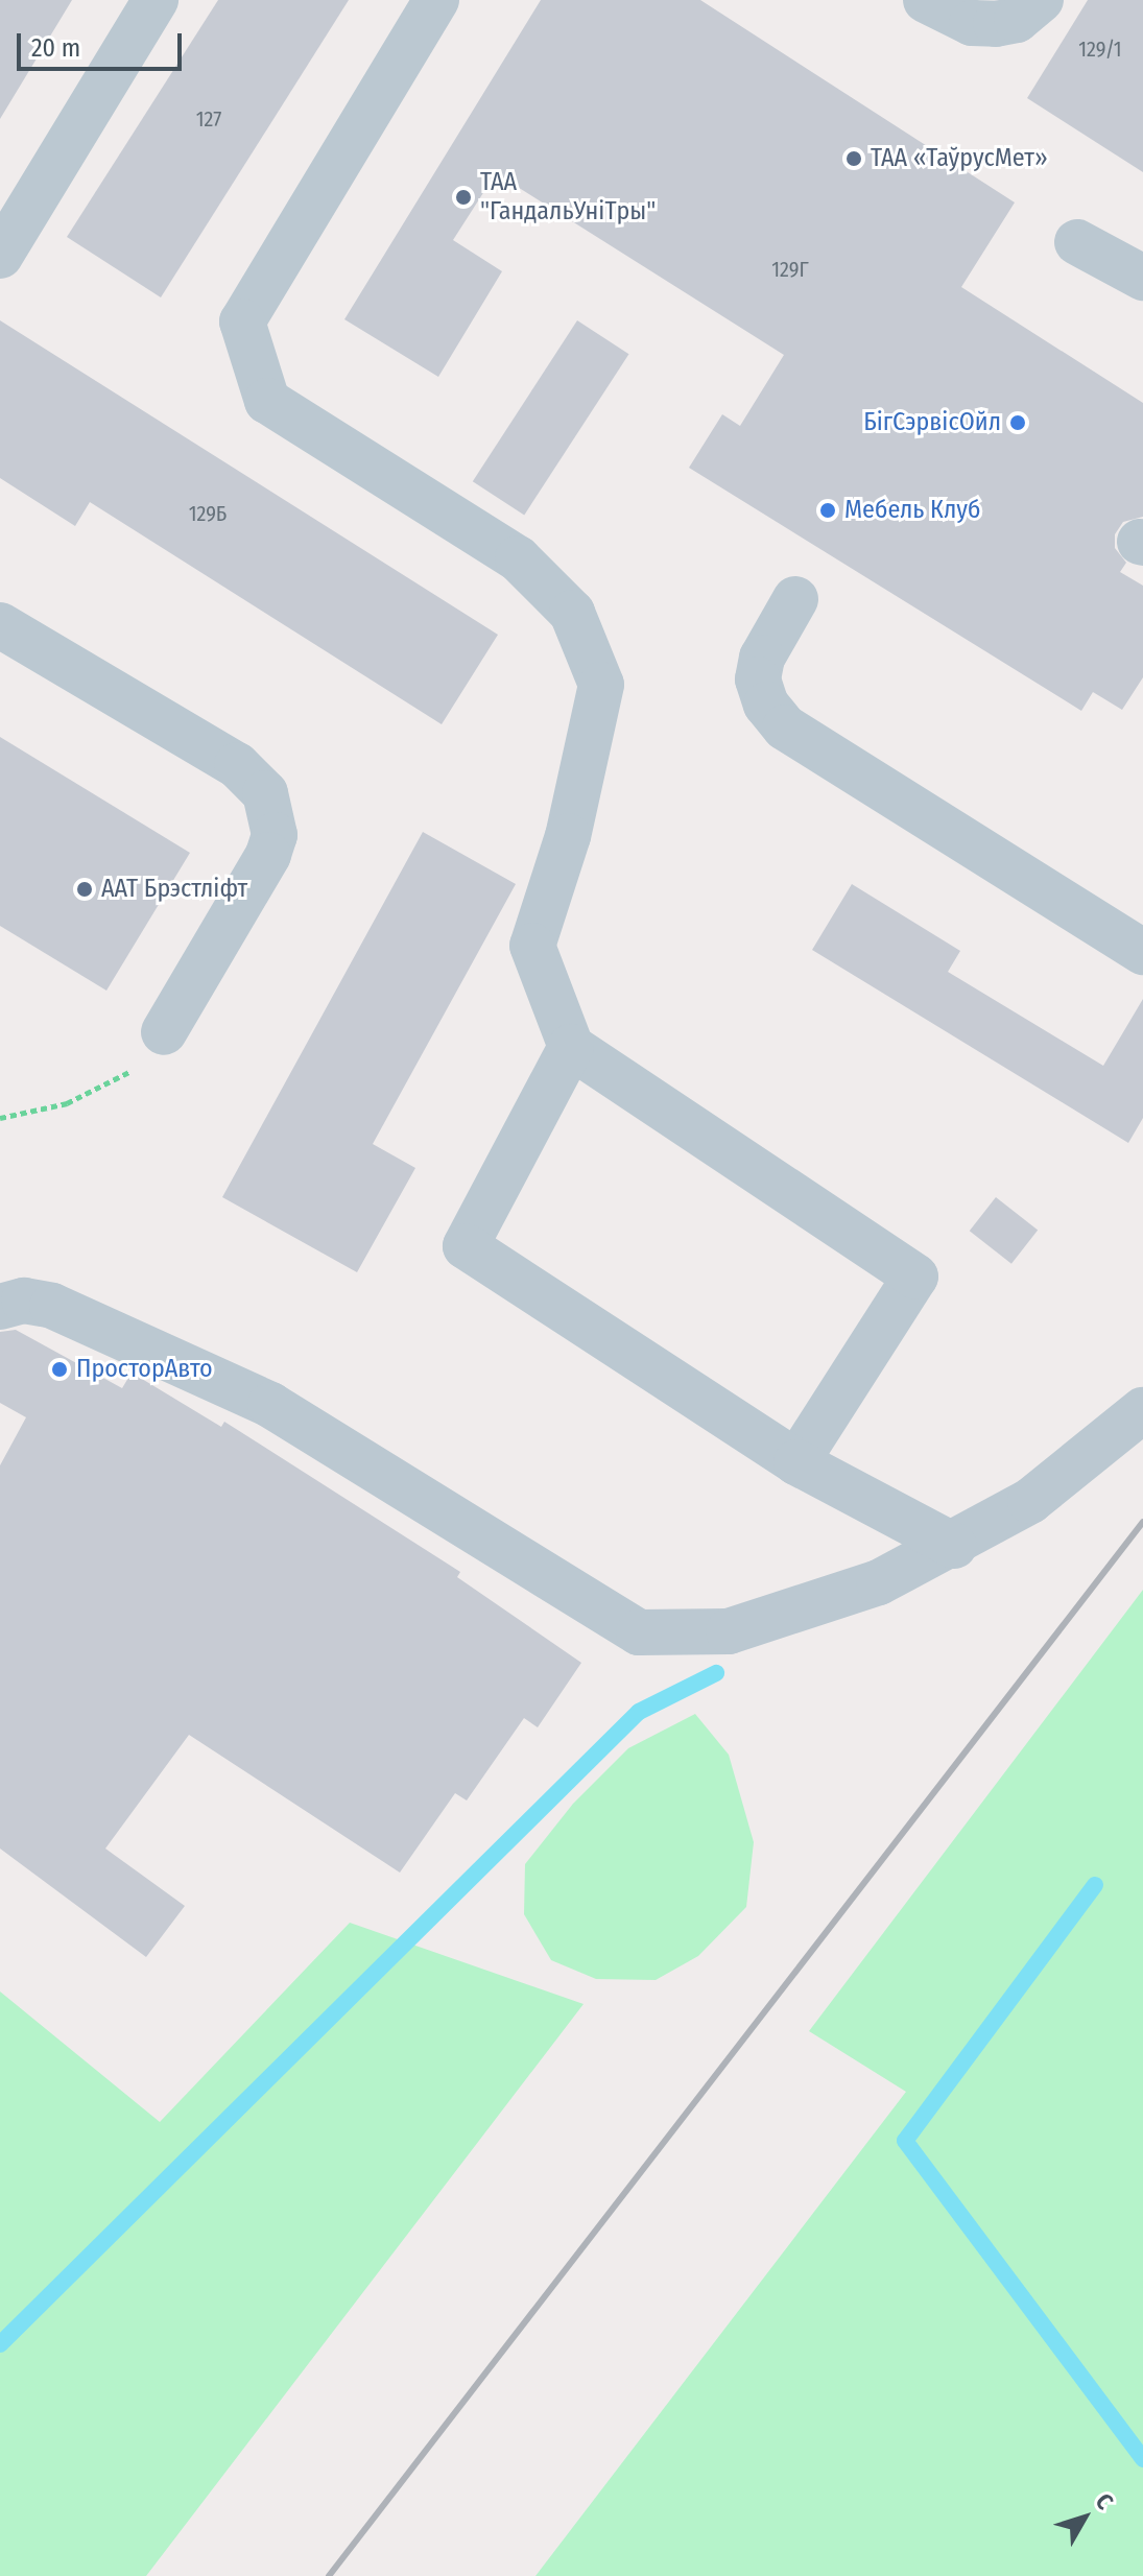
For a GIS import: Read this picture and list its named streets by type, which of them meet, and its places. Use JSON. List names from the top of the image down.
{
  "places": [
    "ТАА «ТаўрусМет»",
    "ТАА \"ГандальУніТры\"",
    "БігСэрвісОйл",
    "Мебель Клуб",
    "ААТ Брэстліфт",
    "ПросторАвто"
  ],
  "house_numbers": [
    "129/1",
    "127",
    "129Г",
    "129Б"
  ],
  "scale_bar": "20 m",
  "north": "top right"
}
